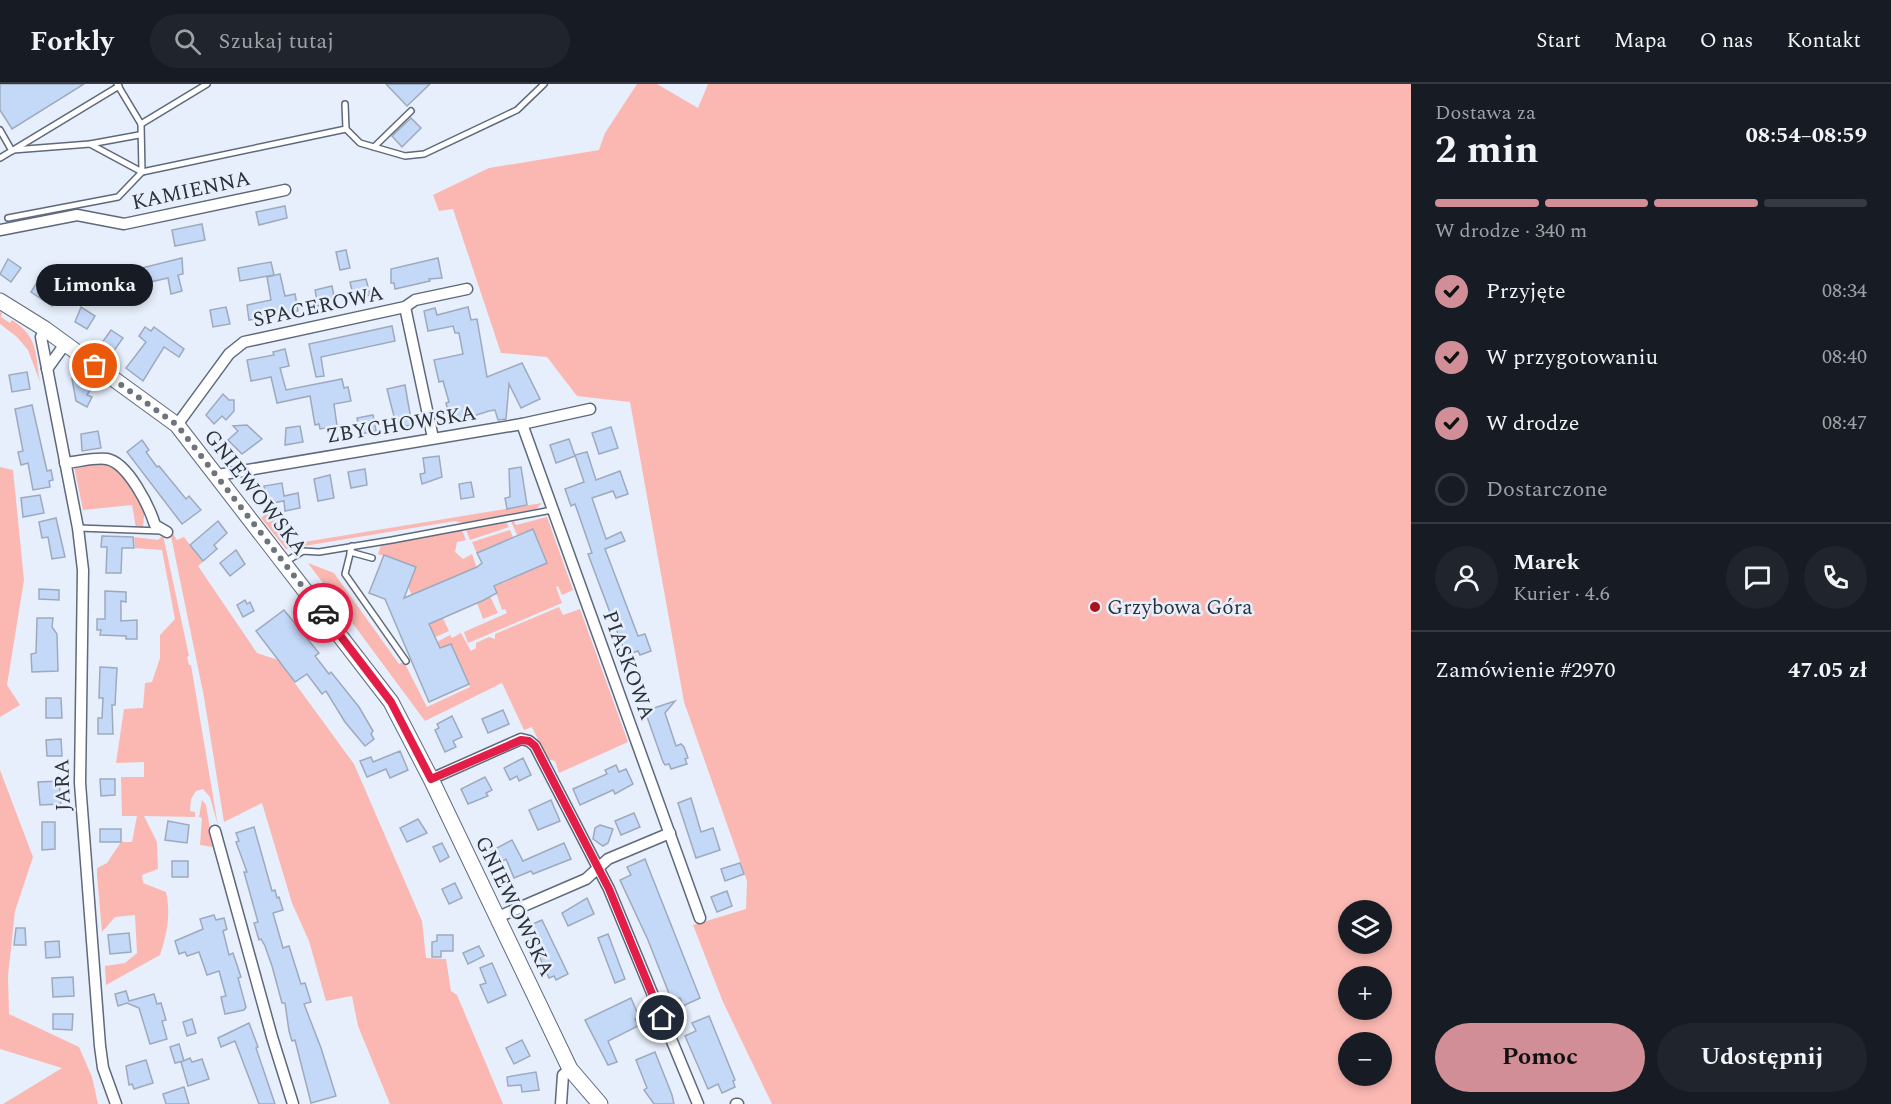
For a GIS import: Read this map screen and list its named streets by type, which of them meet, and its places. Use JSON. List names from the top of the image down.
{
  "streets": {
    "street": [
      "KAMIENNA",
      "SPACEROWA",
      "ZBYCHOWSKA",
      "GNIEWOWSKA",
      "PIASKOWA",
      "JARA"
    ]
  },
  "crossings": [
    ["SPACEROWA", "GNIEWOWSKA"],
    ["ZBYCHOWSKA", "GNIEWOWSKA"],
    ["ZBYCHOWSKA", "PIASKOWA"],
    ["GNIEWOWSKA", "JARA"]
  ],
  "places": ["Limonka", "Grzybowa Góra"],
  "page": {
    "header": "Forkly",
    "search": "Szukaj tutaj",
    "nav": [
      "Start",
      "Mapa",
      "O nas",
      "Kontakt"
    ],
    "heading": ["2 min", "Dostawa za", "08:54–08:59"],
    "panel": [
      "Marek",
      "Kurier · 4.6",
      "Zamówienie #2970",
      "47.05 zł"
    ],
    "bar": "W drodze · 340 m",
    "list": [
      ["Przyjęte", "08:34"],
      ["W przygotowaniu", "08:40"],
      ["W drodze", "08:47"],
      "Dostarczone"
    ],
    "bubble": "Limonka",
    "map_buttons": ["+", "−"],
    "buttons": ["Pomoc", "Udostępnij"]
  }
}
